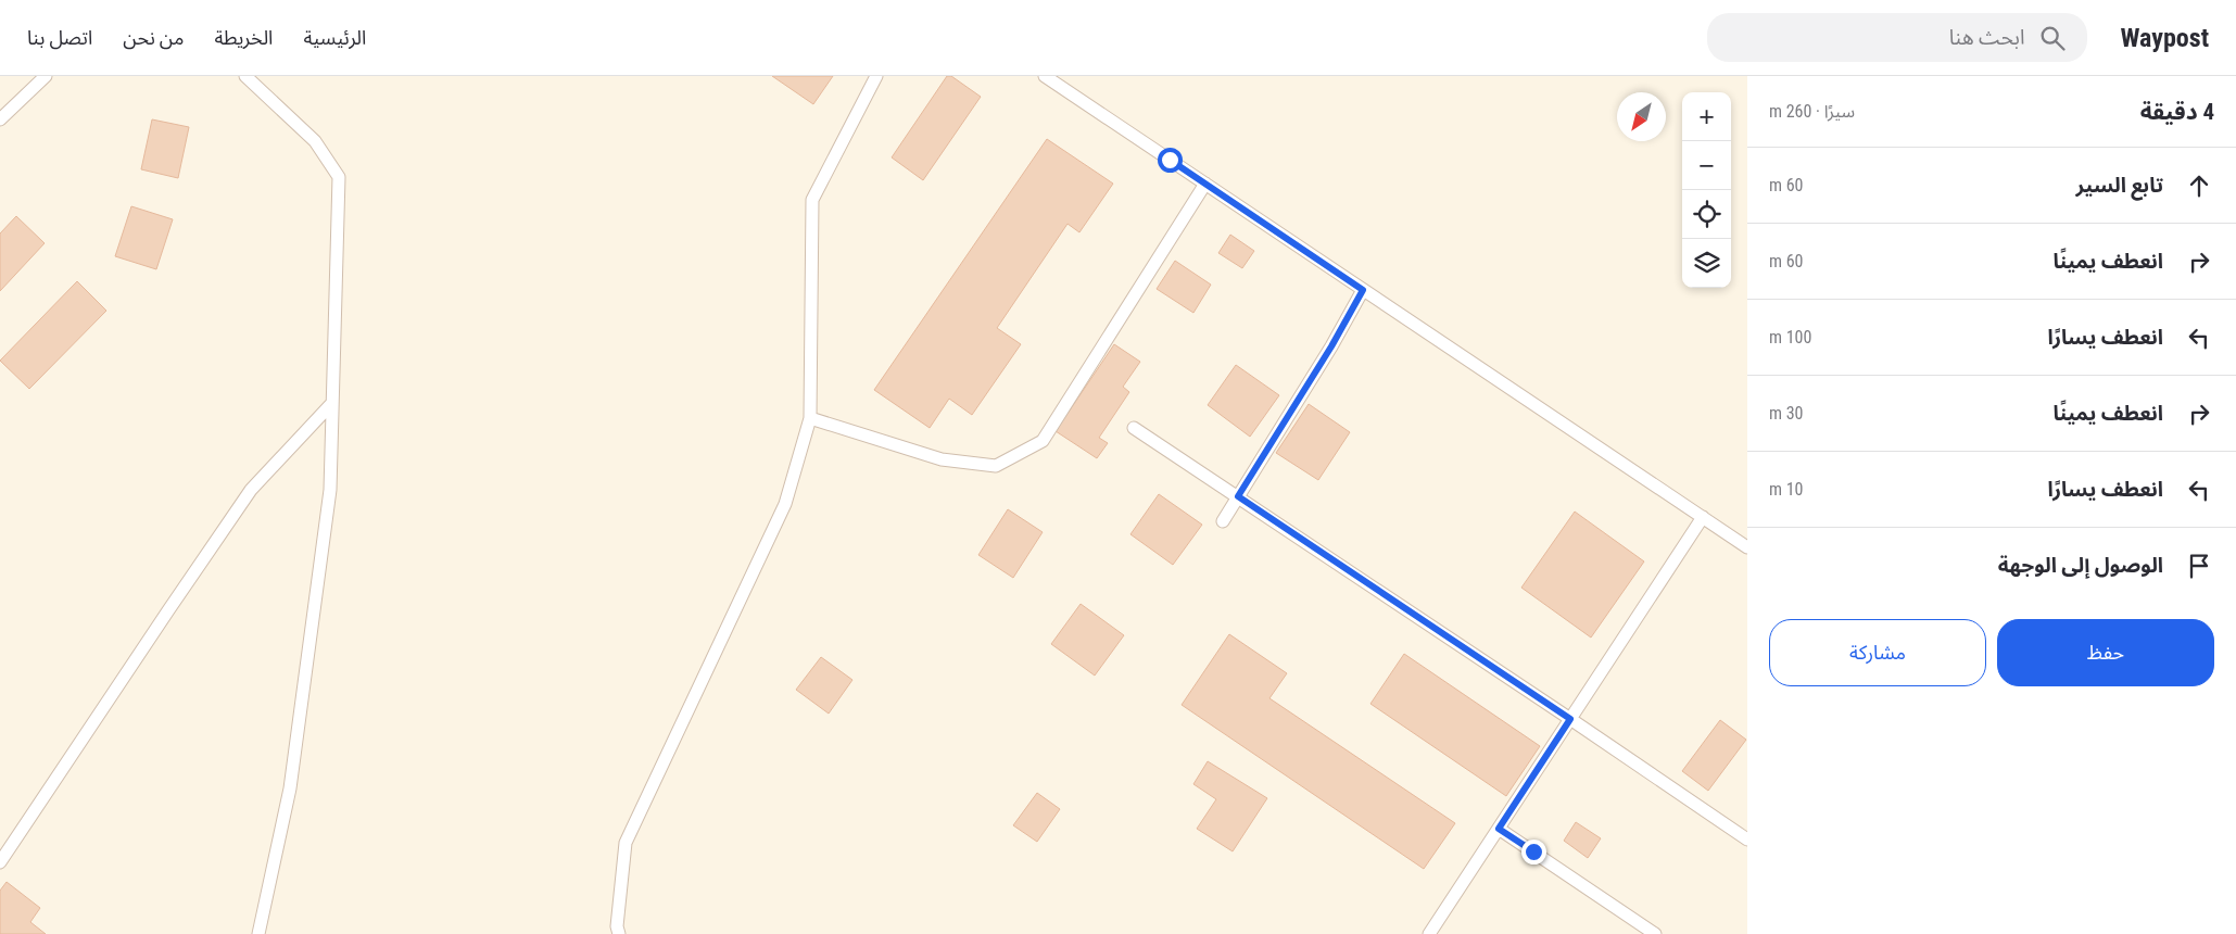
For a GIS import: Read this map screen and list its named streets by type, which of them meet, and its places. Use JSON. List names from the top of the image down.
{
  "north": "bottom left",
  "page": {
    "header": "Waypost",
    "search": "ابحث هنا",
    "nav": [
      "الرئيسية",
      "الخريطة",
      "من نحن",
      "اتصل بنا"
    ],
    "heading": ["4 دقيقة", "سيرًا · 260 m"],
    "map_buttons": ["+", "−"],
    "list": [
      ["تابع السير", "60 m"],
      ["انعطف يمينًا", "60 m"],
      ["انعطف يسارًا", "100 m"],
      ["انعطف يمينًا", "30 m"],
      ["انعطف يسارًا", "10 m"],
      "الوصول إلى الوجهة"
    ],
    "buttons": ["حفظ", "مشاركة"]
  }
}
